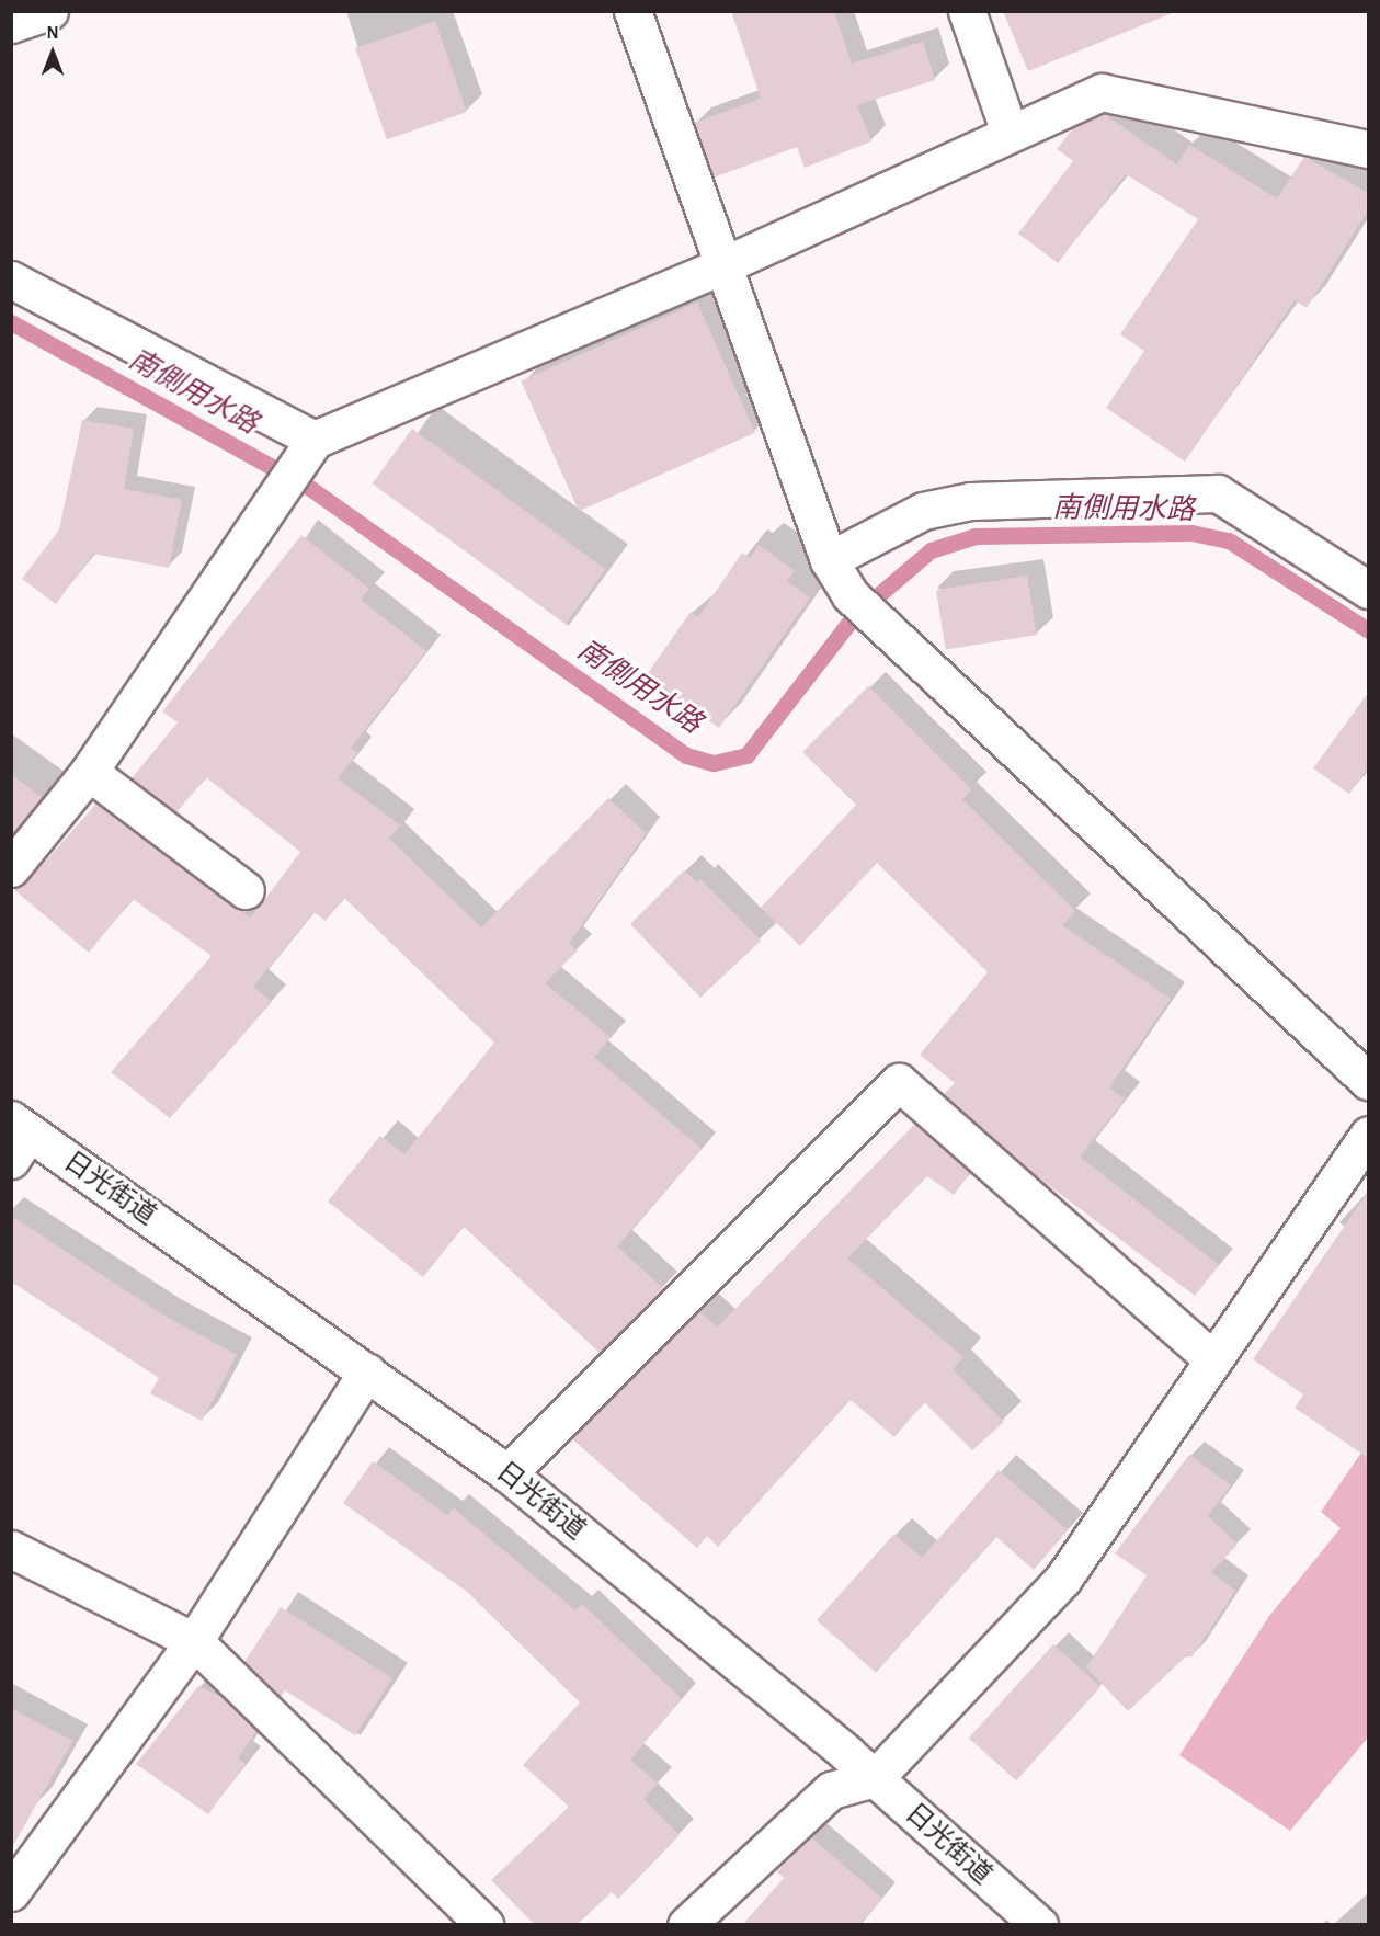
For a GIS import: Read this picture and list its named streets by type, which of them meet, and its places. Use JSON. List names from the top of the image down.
{
  "streets": {
    "main road": ["日光街道"]
  },
  "water": ["南側用水路"],
  "north": "top"
}
